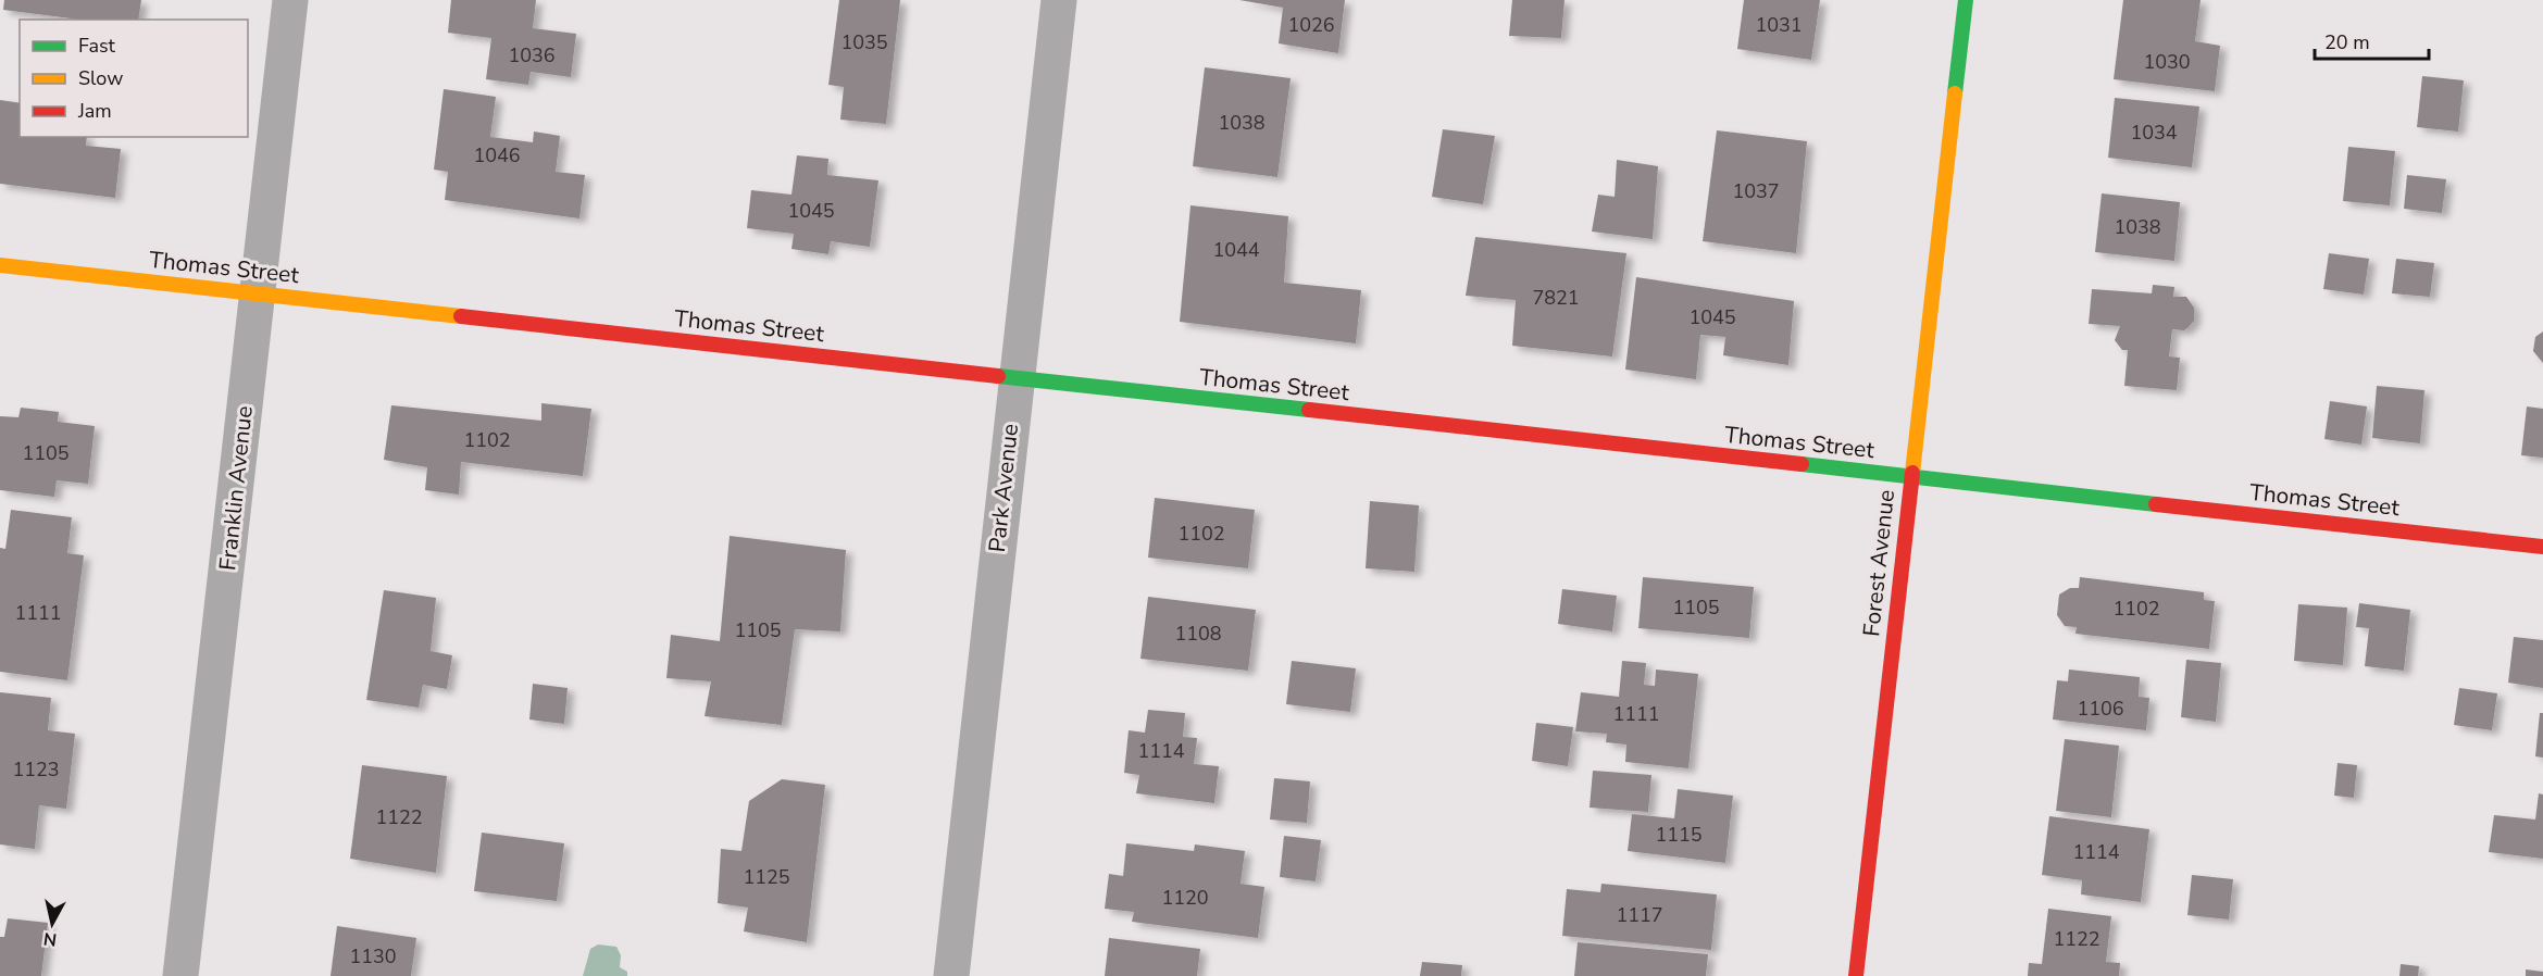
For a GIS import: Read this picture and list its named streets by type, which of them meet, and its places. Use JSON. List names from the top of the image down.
{
  "streets": {
    "street": [
      "Thomas Street",
      "Franklin Avenue",
      "Park Avenue",
      "Forest Avenue"
    ]
  },
  "crossings": [
    ["Thomas Street", "Franklin Avenue"],
    ["Thomas Street", "Park Avenue"],
    ["Thomas Street", "Forest Avenue"]
  ],
  "house_numbers": [
    "1026",
    "1031",
    "1035",
    "1036",
    "1030",
    "1038",
    "1034",
    "1046",
    "1037",
    "1045",
    "1038",
    "1044",
    "7821",
    "1045",
    "1102",
    "1105",
    "1102",
    "1105",
    "1102",
    "1111",
    "1105",
    "1108",
    "1106",
    "1111",
    "1114",
    "1123",
    "1122",
    "1115",
    "1114",
    "1125",
    "1120",
    "1117",
    "1122",
    "1130"
  ],
  "legend": ["Fast", "Slow", "Jam"],
  "scale_bar": "20 m",
  "north": "bottom"
}
